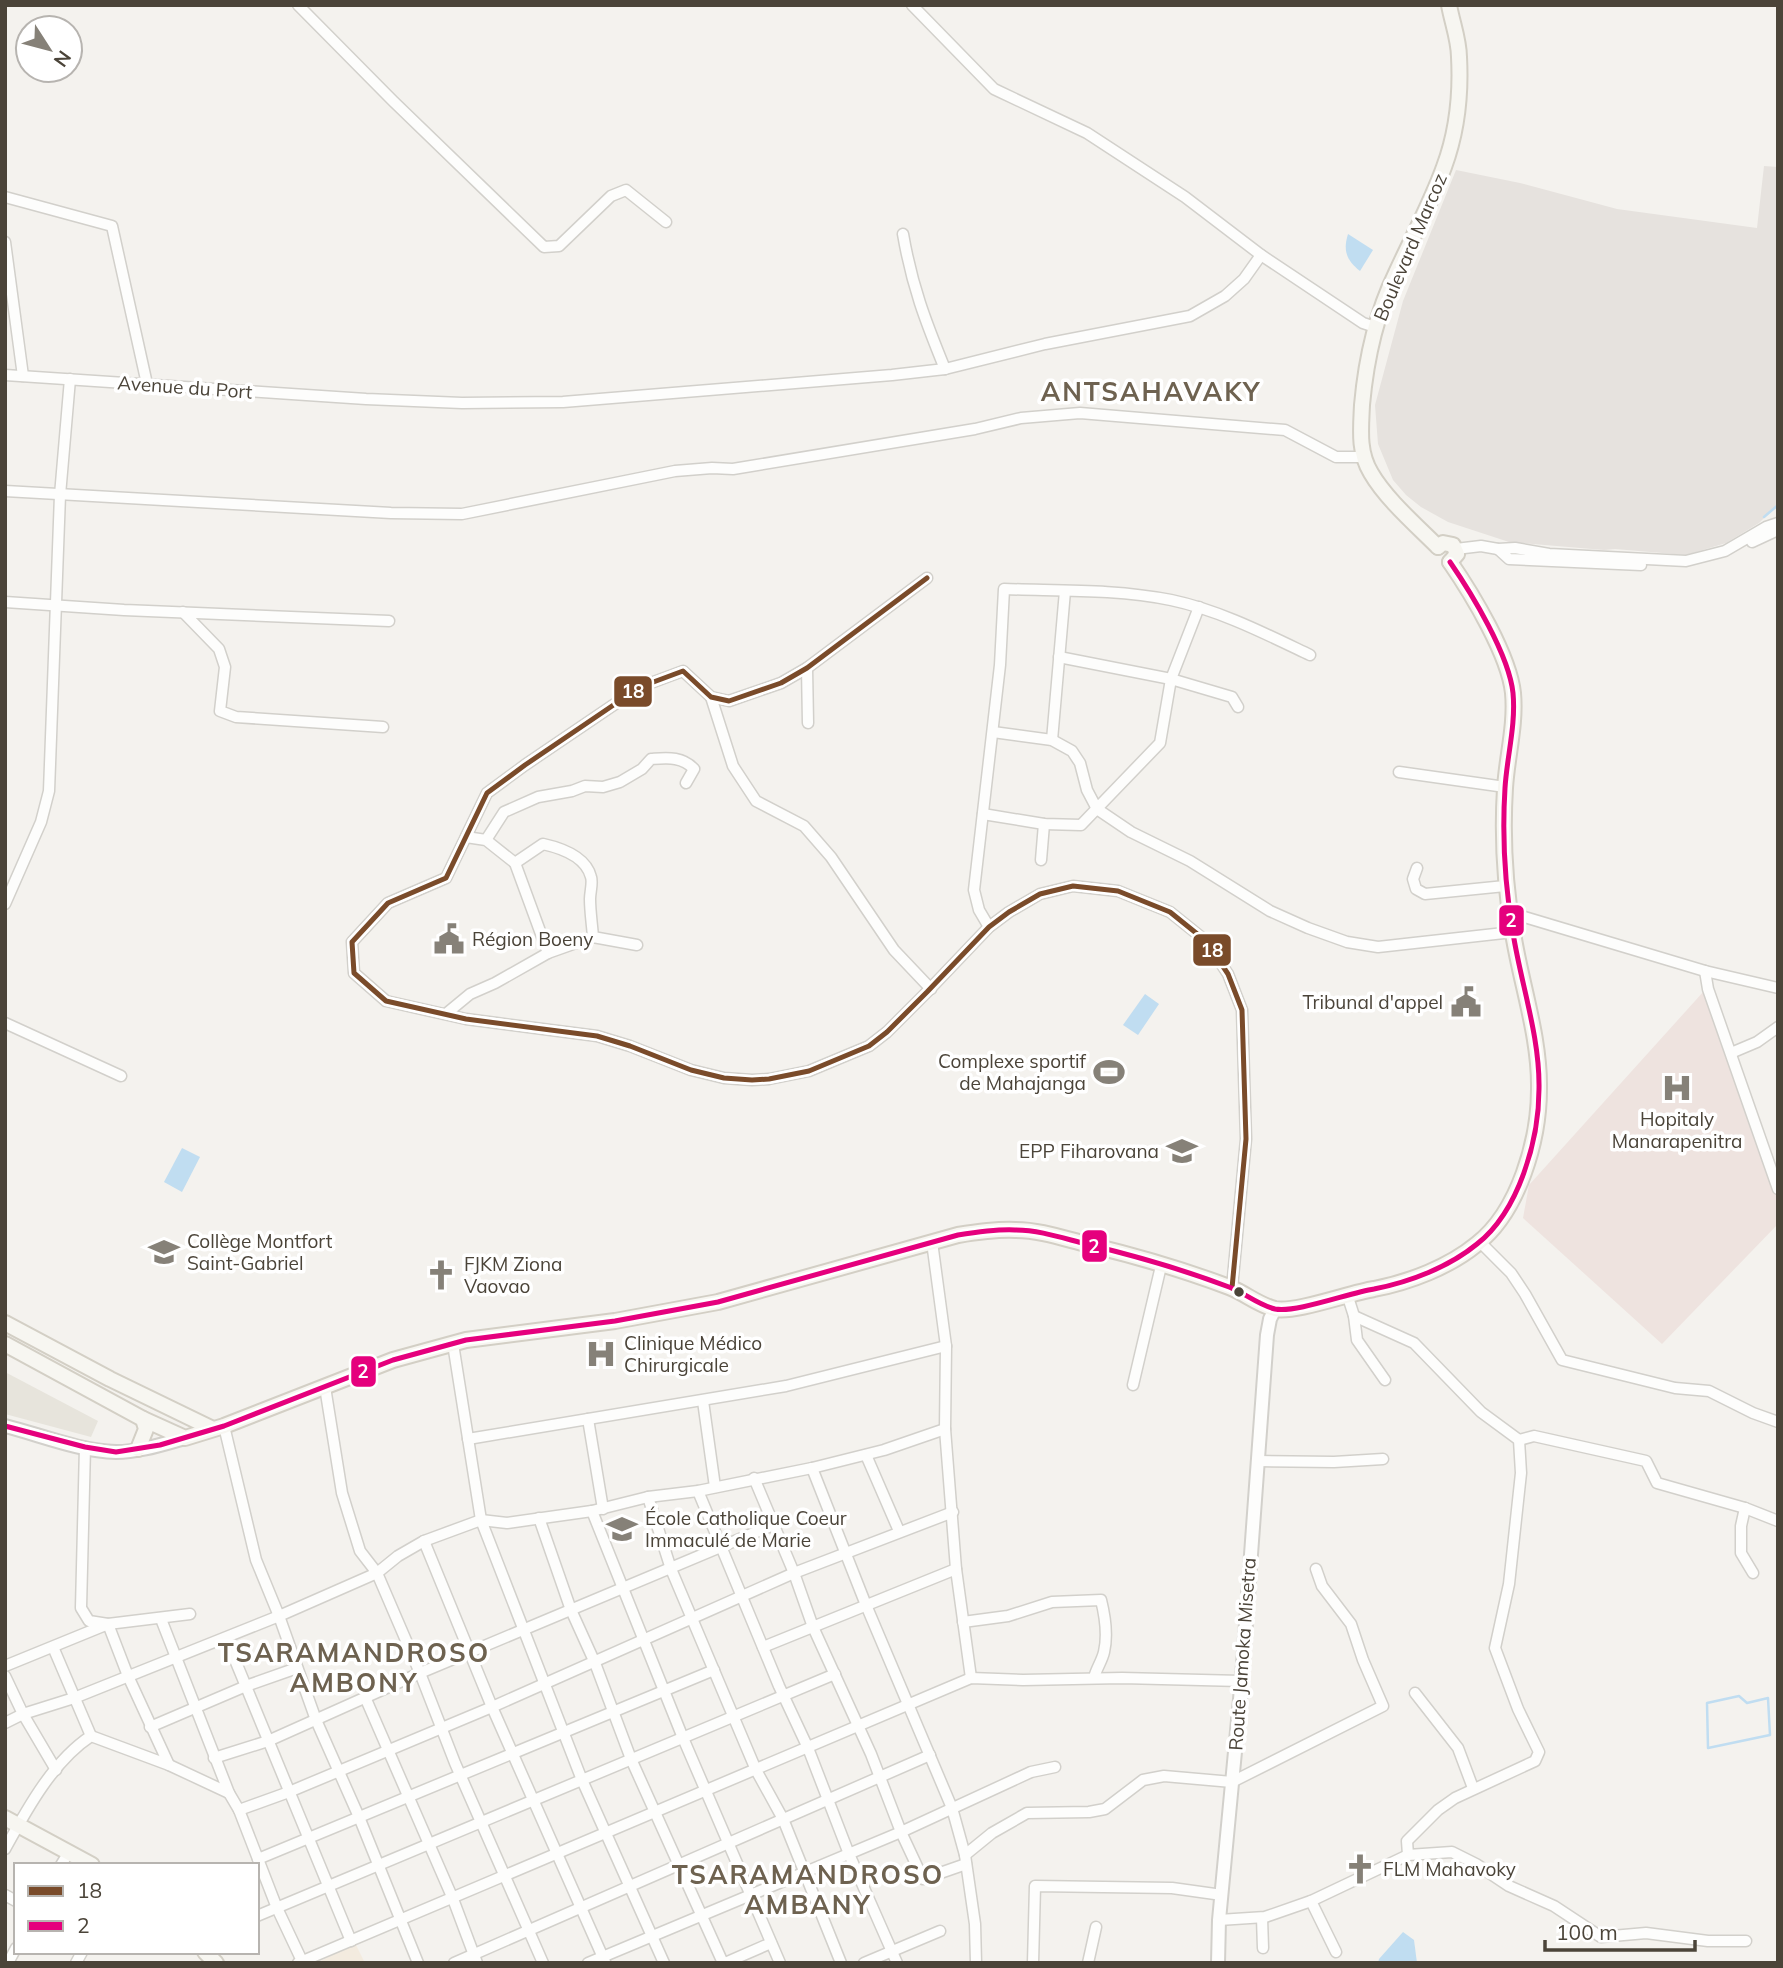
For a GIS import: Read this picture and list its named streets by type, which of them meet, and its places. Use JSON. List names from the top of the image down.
{
  "streets": {
    "main road": ["Boulevard Marcoz"],
    "street": ["Avenue du Port", "Route Jamoka Misetra"]
  },
  "districts": ["ANTSAHAVAKY", "TSARAMANDROSO AMBONY", "TSARAMANDROSO AMBANY"],
  "places": {
    "public building": ["Région Boeny", "Tribunal d'appel"],
    "sports": ["Complexe sportif de Mahajanga"],
    "hospital": ["Hopitaly Manarapenitra", "Clinique Médico Chirurgicale"],
    "school or university": ["EPP Fiharovana", "Collège Montfort Saint-Gabriel", "École Catholique Coeur Immaculé de Marie"],
    "church": ["FJKM Ziona Vaovao", "FLM Mahavoky"]
  },
  "lines": ["transit line 2", "transit line 18"],
  "legend": ["18", "2"],
  "scale_bar": "100 m",
  "north": "bottom right"
}
